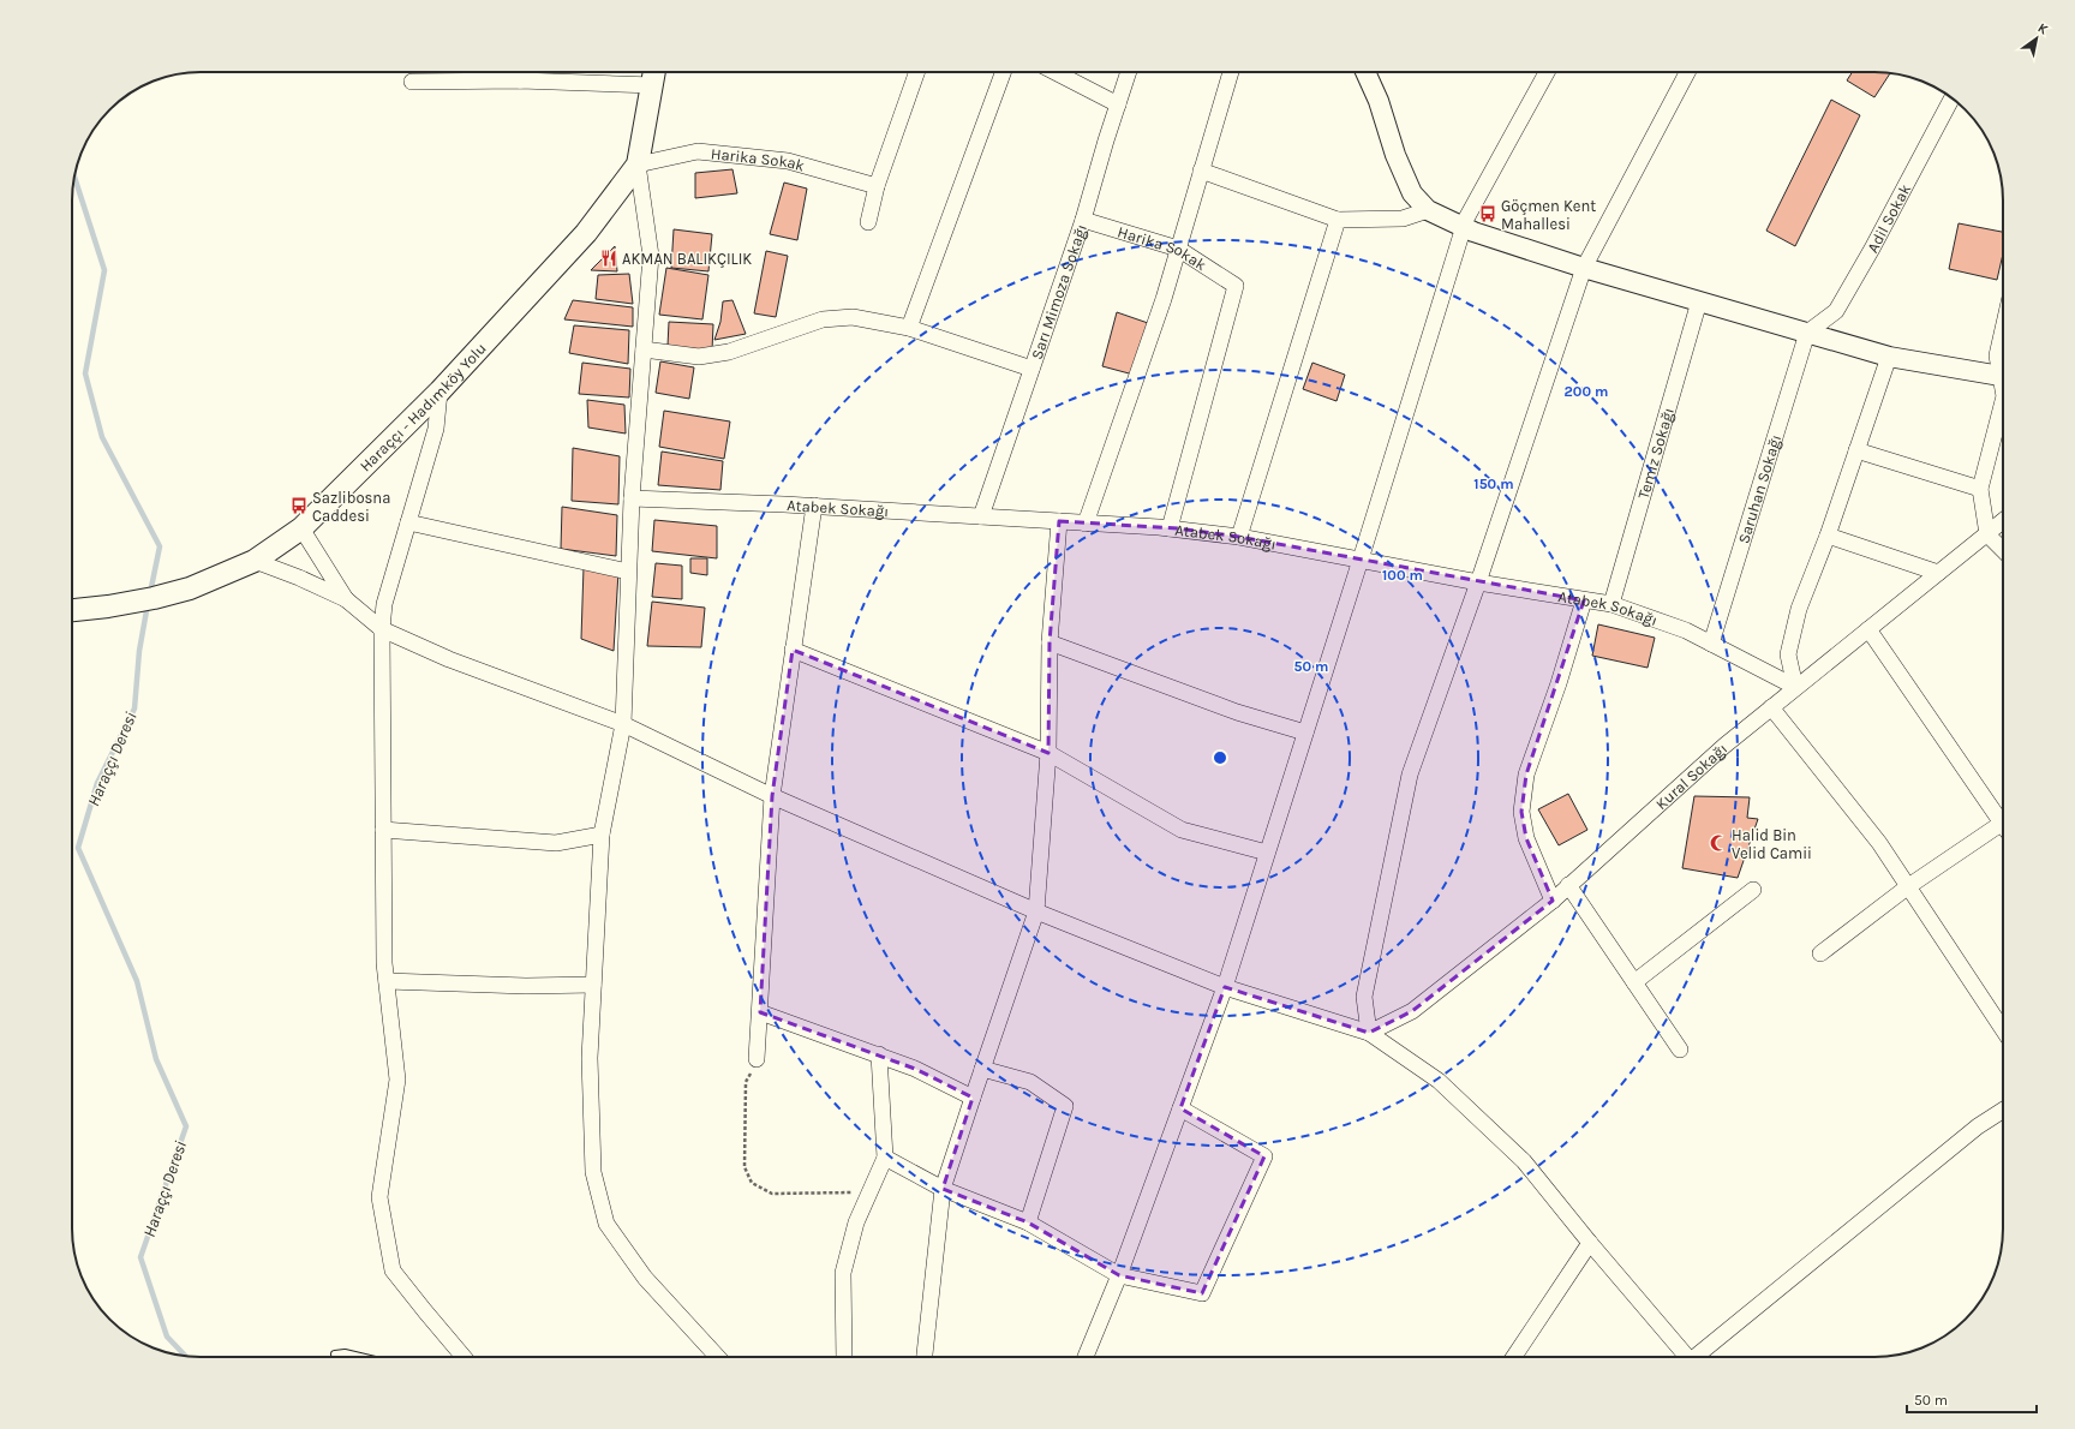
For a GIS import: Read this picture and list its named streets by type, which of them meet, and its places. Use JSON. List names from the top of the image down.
{
  "streets": {
    "main road": ["Haraççı - Hadımköy Yolu"],
    "street": [
      "Harika Sokak",
      "Adil Sokak",
      "Sarı Mimoza Sokağı",
      "Temiz Sokağı",
      "Saruhan Sokağı",
      "Atabek Sokağı",
      "Kural Sokağı"
    ]
  },
  "crossings": [
    ["Harika Sokak", "Sarı Mimoza Sokağı"],
    ["Harika Sokak", "Haraççı - Hadımköy Yolu"],
    ["Harika Sokak", "Atabek Sokağı"],
    ["Adil Sokak", "Saruhan Sokağı"],
    ["Sarı Mimoza Sokağı", "Atabek Sokağı"],
    ["Temiz Sokağı", "Atabek Sokağı"],
    ["Saruhan Sokağı", "Atabek Sokağı"],
    ["Atabek Sokağı", "Kural Sokağı"]
  ],
  "water": ["Haraççı Deresi"],
  "places": {
    "bus stop": ["Göçmen Kent Mahallesi", "Sazlibosna Caddesi"],
    "restaurant": ["AKMAN BALIKÇILIK"],
    "mosque": ["Halid Bin Velid Camii"]
  },
  "scale_bar": "50 m",
  "north": "top right",
  "rings": [
    "200 m",
    "150 m",
    "100 m",
    "50 m"
  ]
}
